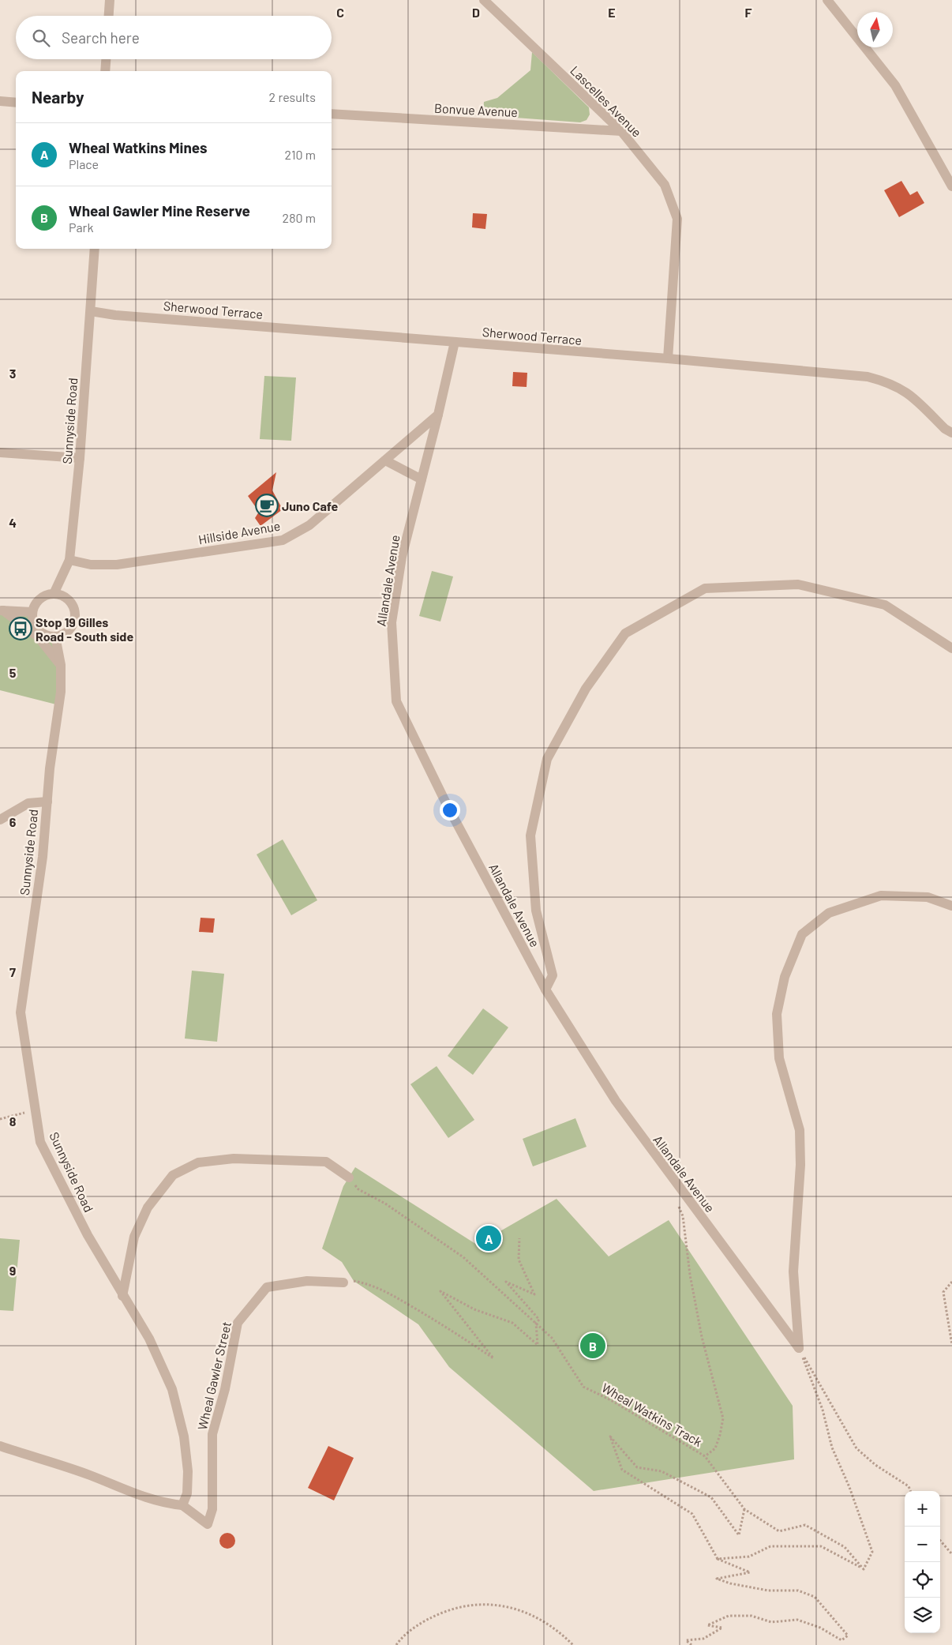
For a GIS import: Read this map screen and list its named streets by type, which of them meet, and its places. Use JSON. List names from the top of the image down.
{
  "streets": {
    "street": [
      "Lascelles Avenue",
      "Bonvue Avenue",
      "Sherwood Terrace",
      "Sunnyside Road",
      "Hillside Avenue",
      "Allandale Avenue",
      "Wheal Gawler Street"
    ],
    "path": ["Wheal Watkins Track"]
  },
  "crossings": [
    ["Lascelles Avenue", "Bonvue Avenue"],
    ["Lascelles Avenue", "Sherwood Terrace"],
    ["Sherwood Terrace", "Sunnyside Road"],
    ["Sunnyside Road", "Hillside Avenue"],
    ["Sunnyside Road", "Wheal Gawler Street"],
    ["Hillside Avenue", "Allandale Avenue"]
  ],
  "places": {
    "cafe": ["Juno Cafe"],
    "bus stop": ["Stop 19 Gilles Road - South side"]
  },
  "north": "top",
  "page": {
    "search": "Search here",
    "heading": ["Nearby", "2 results"],
    "list": [
      {
        "mark": "A",
        "name": "Wheal Watkins Mines",
        "note": "Place",
        "value": "210 m"
      },
      {
        "mark": "B",
        "name": "Wheal Gawler Mine Reserve",
        "note": "Park",
        "value": "280 m"
      }
    ],
    "pins": ["A", "B"],
    "map_buttons": ["+", "−"]
  },
  "grid": {
    "columns": [
      "C",
      "D",
      "E",
      "F"
    ],
    "rows": [
      "3",
      "4",
      "5",
      "6",
      "7",
      "8",
      "9"
    ]
  }
}
